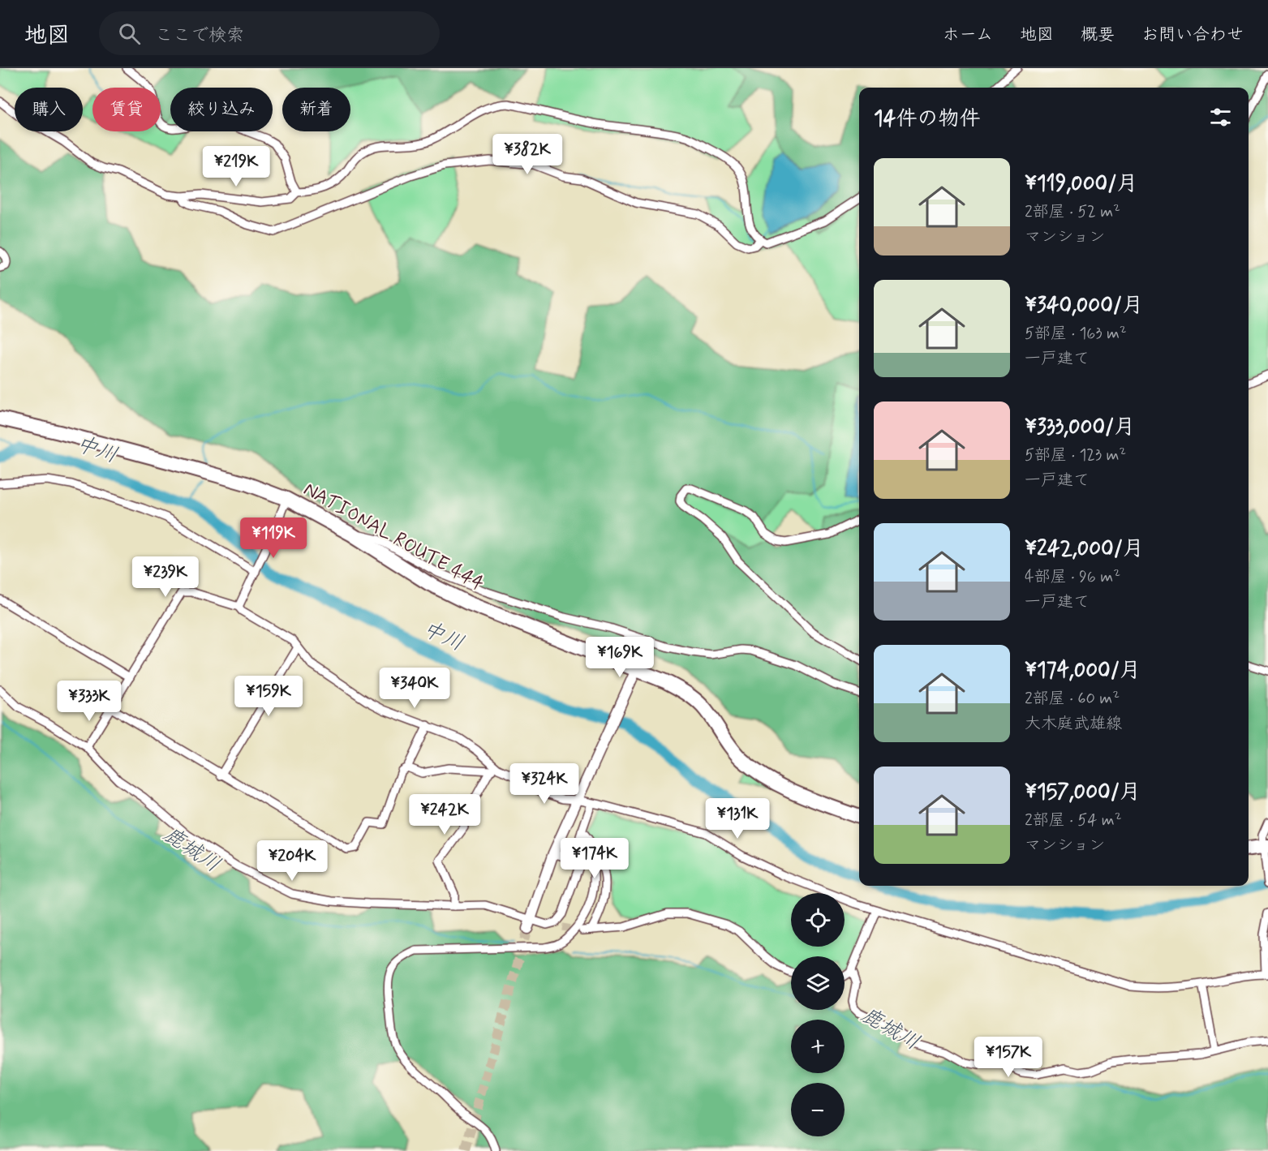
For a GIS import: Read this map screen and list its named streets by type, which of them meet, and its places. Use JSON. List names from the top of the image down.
{
  "streets": {
    "highway": ["NATIONAL ROUTE 444"]
  },
  "water": ["中川", "鹿城川"],
  "page": {
    "header": "地図",
    "search": "ここで検索",
    "nav": [
      "ホーム",
      "地図",
      "概要",
      "お問い合わせ"
    ],
    "chip": [
      "購入",
      "賃貸",
      "絞り込み",
      "新着"
    ],
    "heading": "14件の物件",
    "price": [
      "¥382K",
      "¥219K",
      "¥119K",
      "¥239K",
      "¥169K",
      "¥340K",
      "¥159K",
      "¥333K",
      "¥324K",
      "¥242K",
      "¥131K",
      "¥174K",
      "¥204K",
      "¥157K"
    ],
    "list": [
      {
        "name": "¥119,000/月",
        "note": "2部屋 · 52 m² · マンション"
      },
      {
        "name": "¥340,000/月",
        "note": "5部屋 · 163 m² · 一戸建て"
      },
      {
        "name": "¥333,000/月",
        "note": "5部屋 · 123 m² · 一戸建て"
      },
      {
        "name": "¥242,000/月",
        "note": "4部屋 · 96 m² · 一戸建て"
      },
      {
        "name": "¥174,000/月",
        "note": "2部屋 · 60 m² · 大木庭武雄線"
      },
      {
        "name": "¥157,000/月",
        "note": "2部屋 · 54 m² · マンション"
      }
    ],
    "map_buttons": ["+", "−"]
  }
}
